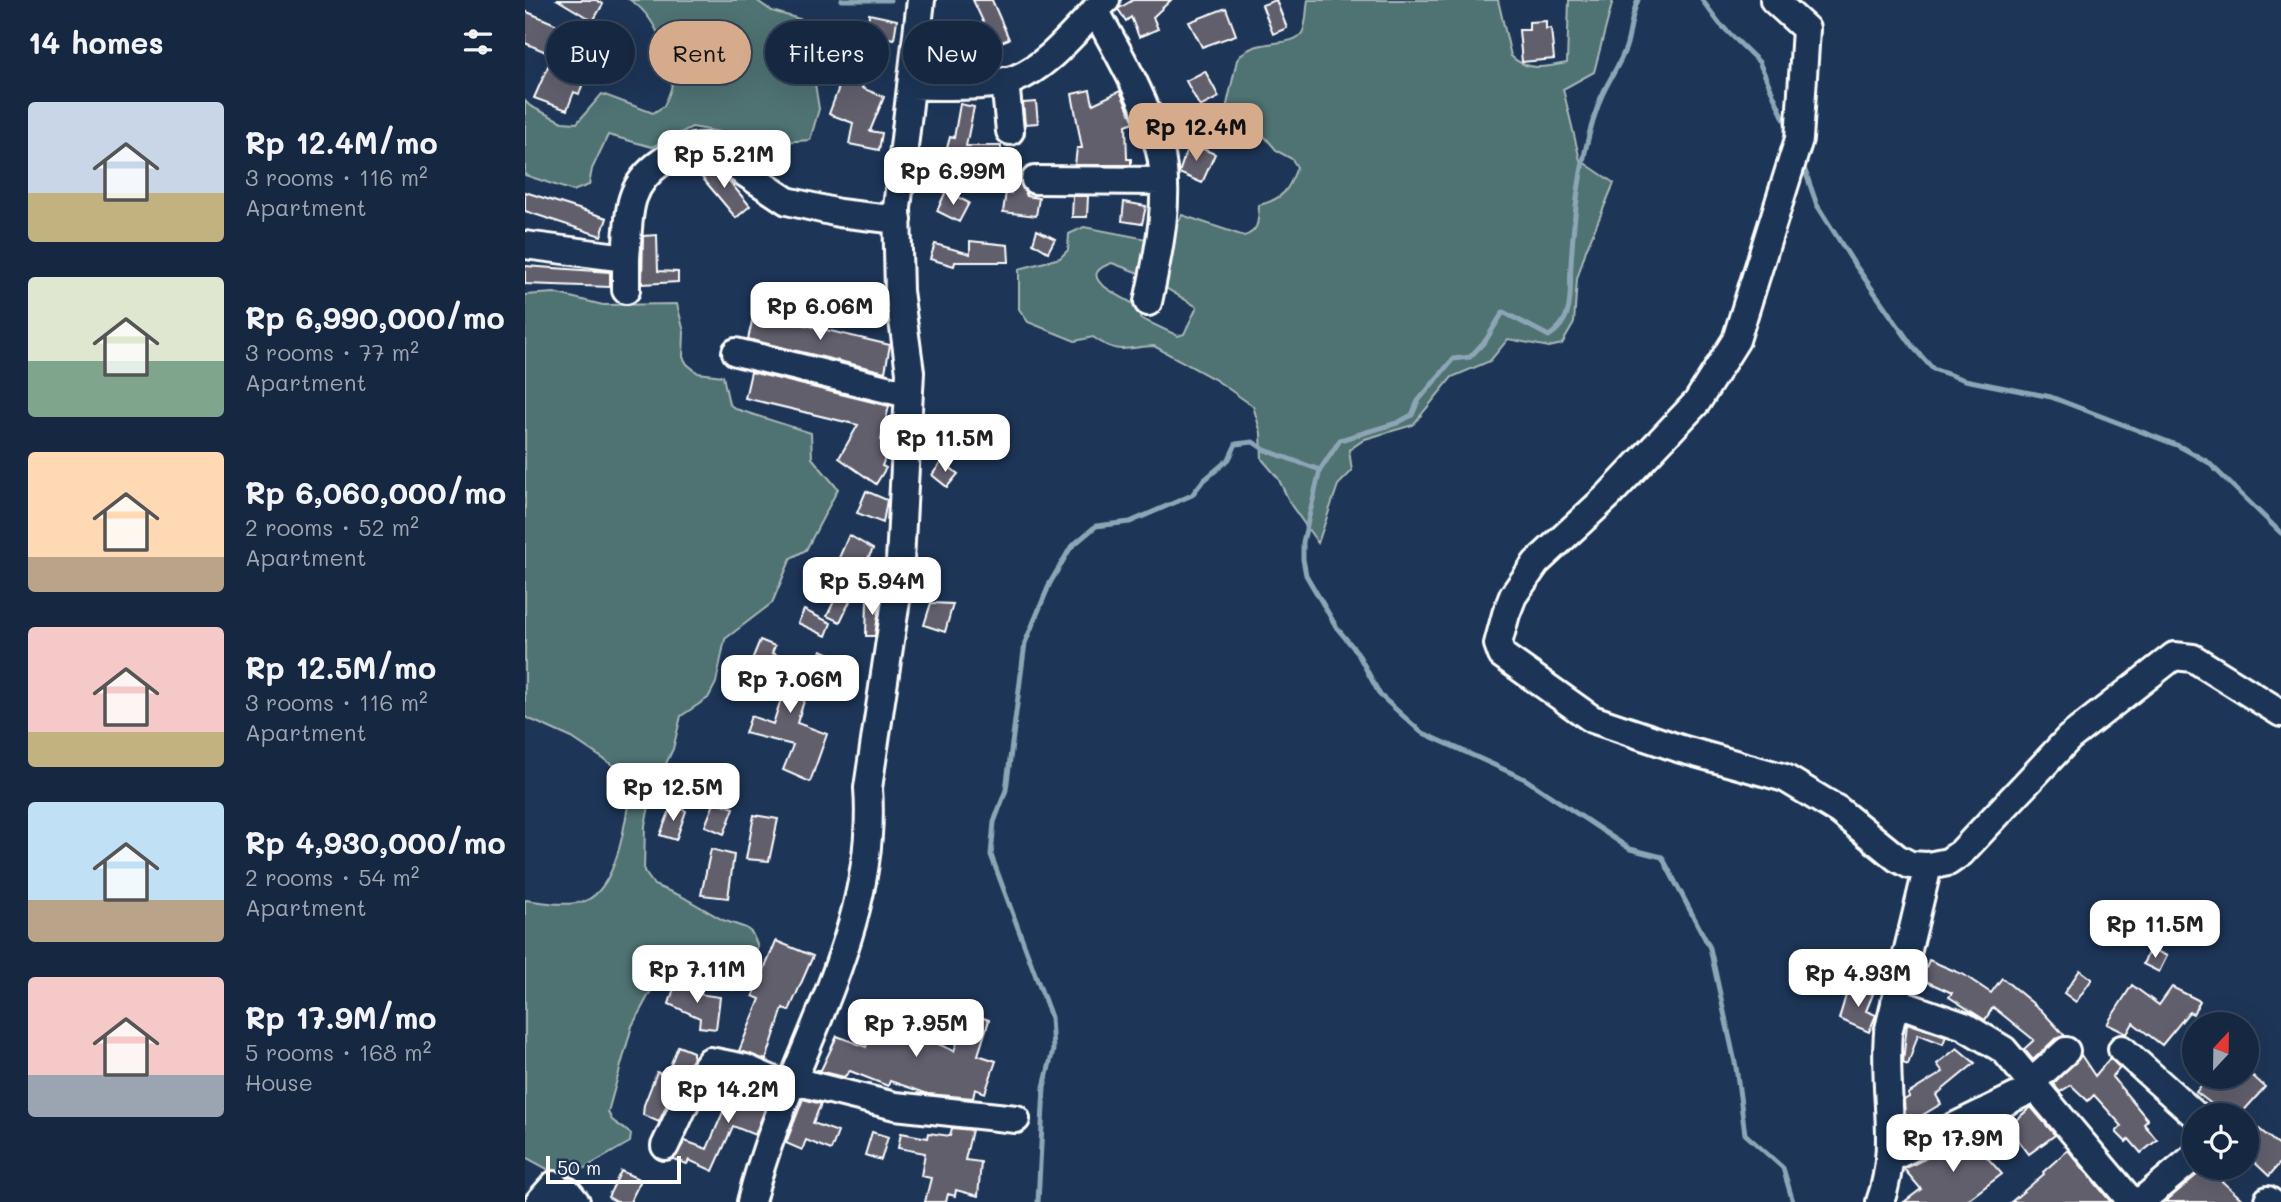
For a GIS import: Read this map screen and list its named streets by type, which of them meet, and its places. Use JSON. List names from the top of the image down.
{
  "scale_bar": "50 m",
  "north": "top",
  "page": {
    "heading": "14 homes",
    "chip": [
      "Buy",
      "Rent",
      "Filters",
      "New"
    ],
    "list": [
      {
        "name": "Rp 12.4M/mo",
        "note": "3 rooms · 116 m² · Apartment"
      },
      {
        "name": "Rp 6,990,000/mo",
        "note": "3 rooms · 77 m² · Apartment"
      },
      {
        "name": "Rp 6,060,000/mo",
        "note": "2 rooms · 52 m² · Apartment"
      },
      {
        "name": "Rp 12.5M/mo",
        "note": "3 rooms · 116 m² · Apartment"
      },
      {
        "name": "Rp 4,930,000/mo",
        "note": "2 rooms · 54 m² · Apartment"
      },
      {
        "name": "Rp 17.9M/mo",
        "note": "5 rooms · 168 m² · House"
      }
    ],
    "price": [
      "Rp 12.4M",
      "Rp 5.21M",
      "Rp 6.99M",
      "Rp 6.06M",
      "Rp 11.5M",
      "Rp 5.94M",
      "Rp 7.06M",
      "Rp 12.5M",
      "Rp 11.5M",
      "Rp 7.11M",
      "Rp 4.93M",
      "Rp 7.95M",
      "Rp 14.2M",
      "Rp 17.9M"
    ],
    "scale": "50 m"
  }
}
